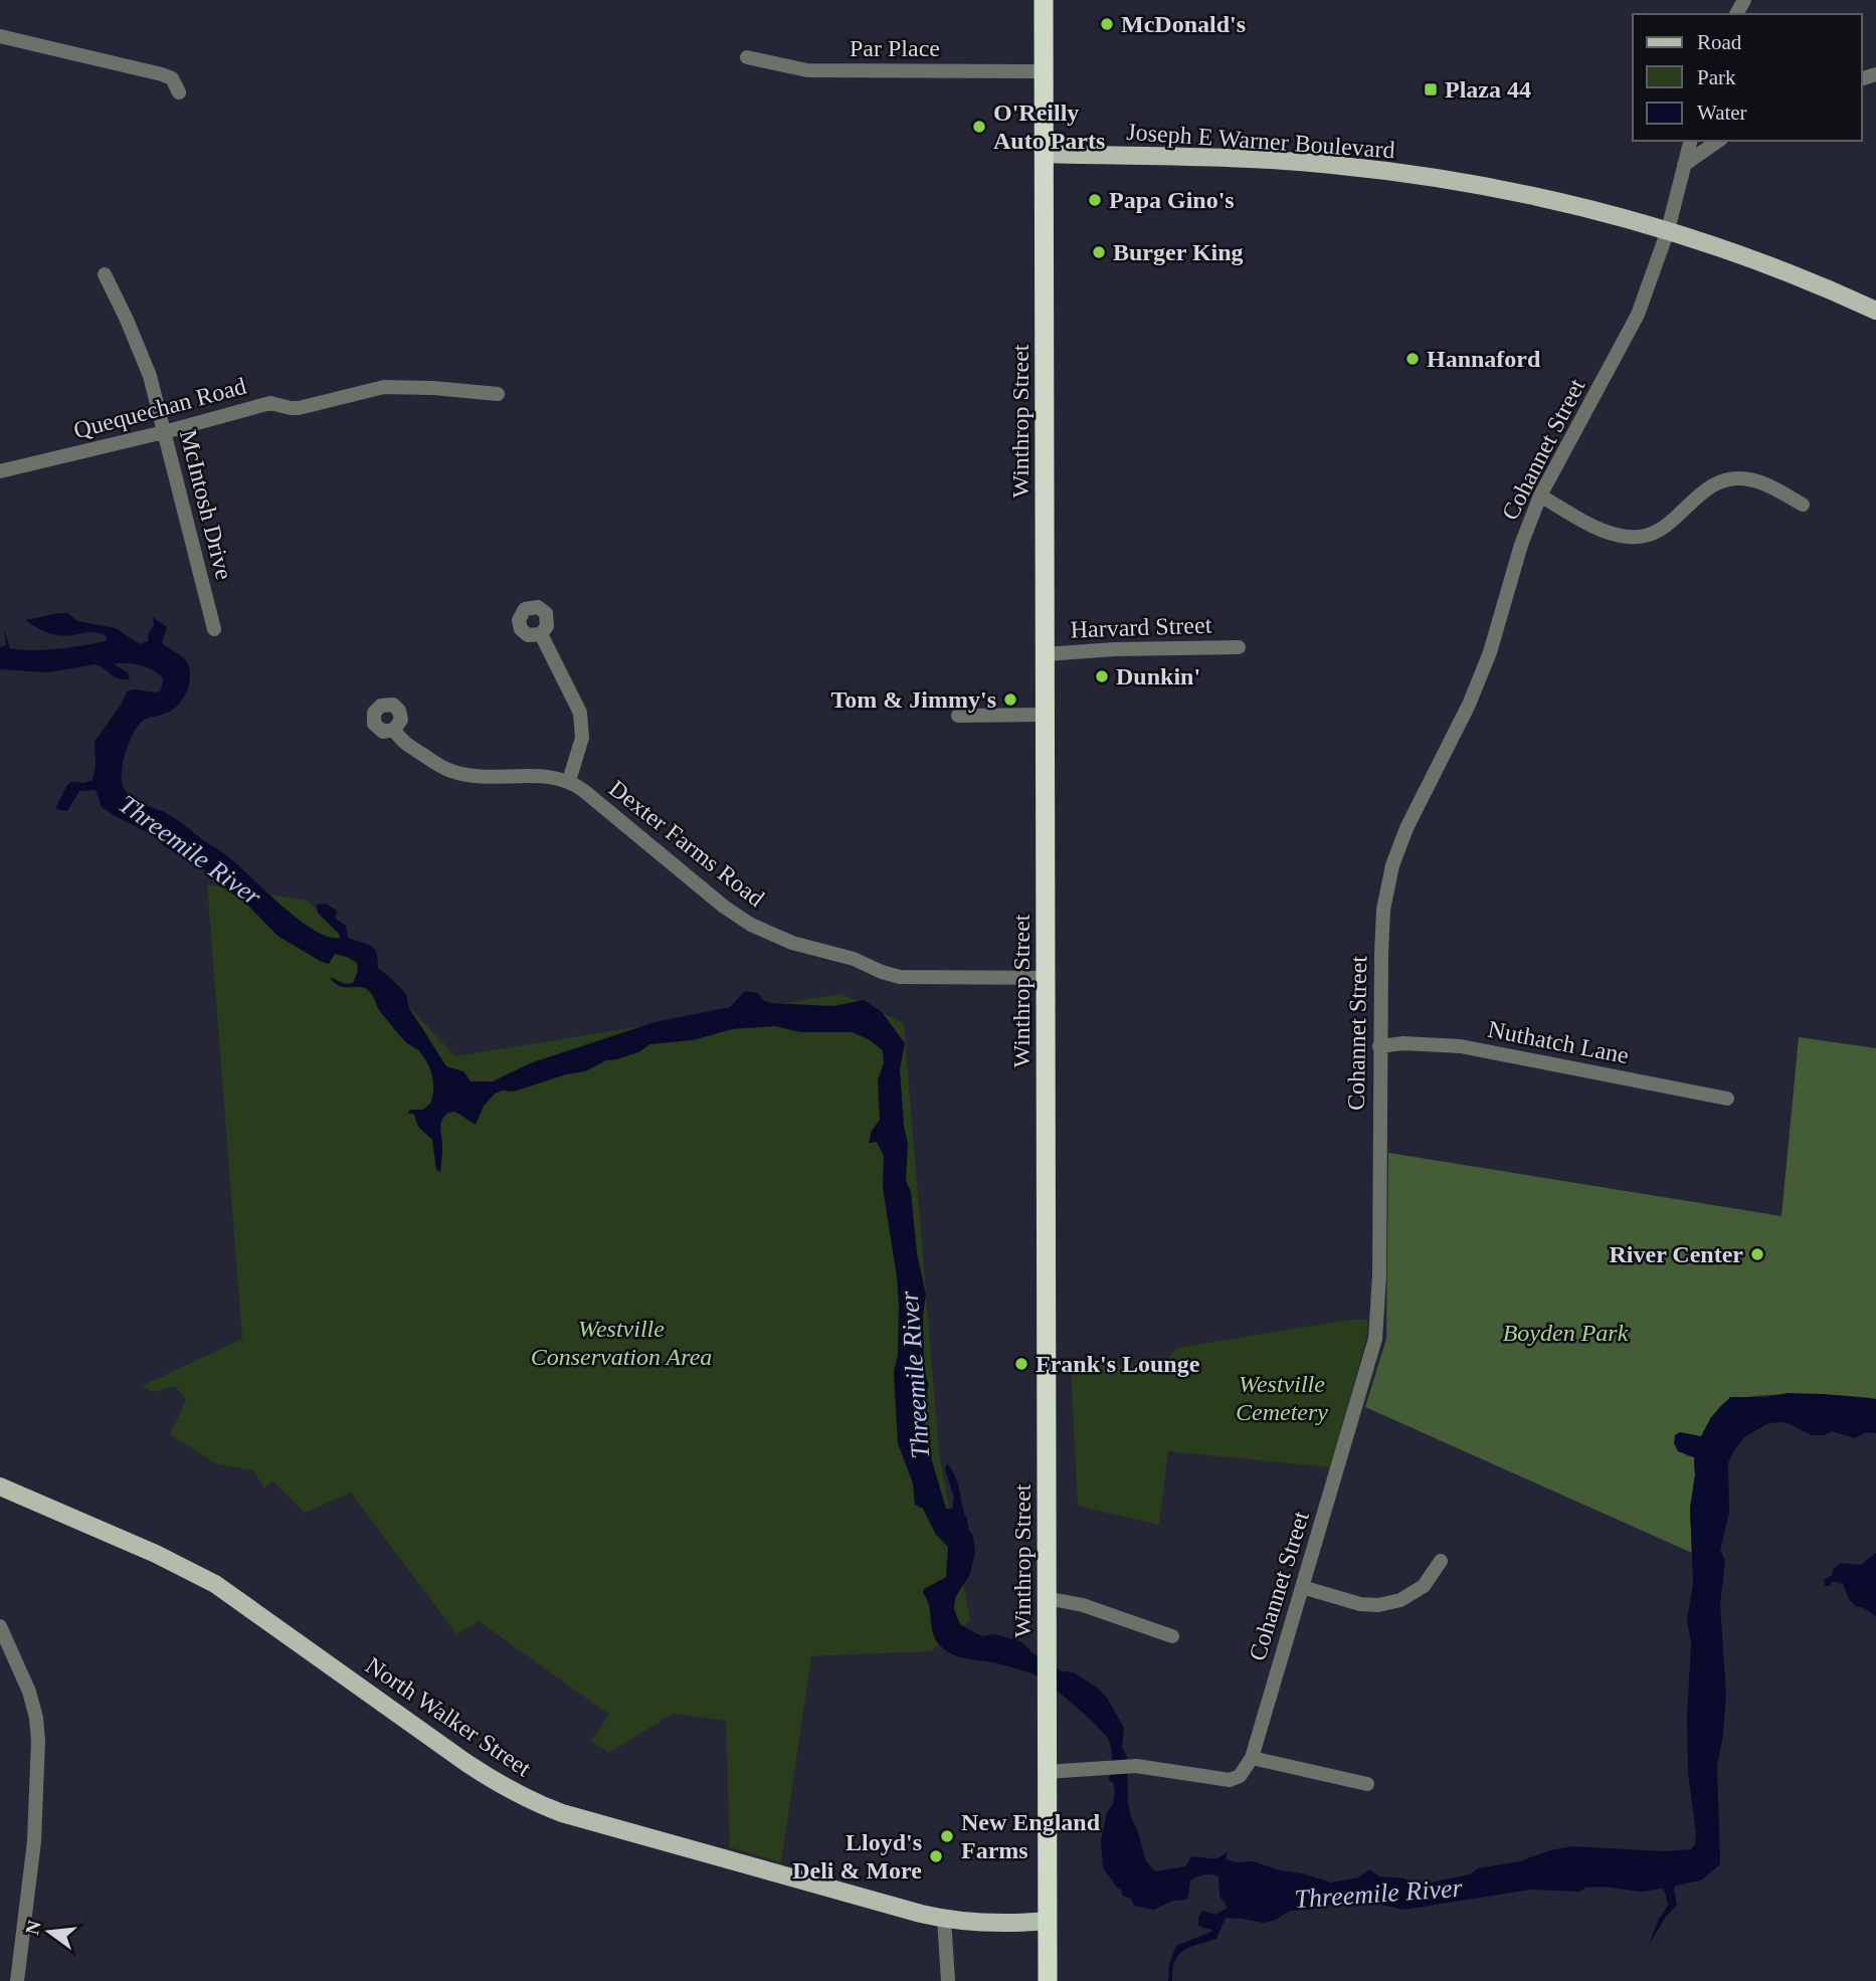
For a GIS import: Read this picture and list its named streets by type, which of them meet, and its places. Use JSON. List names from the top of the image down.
{
  "streets": {
    "highway": ["Winthrop Street"],
    "main road": ["Joseph E Warner Boulevard", "North Walker Street"],
    "street": [
      "Par Place",
      "Quequechan Road",
      "Cohannet Street",
      "McIntosh Drive",
      "Harvard Street",
      "Dexter Farms Road",
      "Nuthatch Lane"
    ]
  },
  "crossings": [
    ["Par Place", "Winthrop Street"],
    ["Joseph E Warner Boulevard", "Winthrop Street"],
    ["Joseph E Warner Boulevard", "Cohannet Street"],
    ["Quequechan Road", "McIntosh Drive"],
    ["Winthrop Street", "Harvard Street"],
    ["Winthrop Street", "Dexter Farms Road"],
    ["Winthrop Street", "North Walker Street"],
    ["Cohannet Street", "Nuthatch Lane"]
  ],
  "water": ["Threemile River"],
  "parks": ["Westville Conservation Area", "Boyden Park", "Westville Cemetery"],
  "places": {
    "other": [
      "McDonald's",
      "O'Reilly Auto Parts",
      "Papa Gino's",
      "Burger King",
      "Hannaford",
      "Dunkin'",
      "Tom & Jimmy's",
      "River Center",
      "Frank's Lounge",
      "New England Farms",
      "Lloyd's Deli & More"
    ],
    "transit": ["Plaza 44"]
  },
  "legend": ["Road", "Park", "Water"],
  "north": "left"
}
